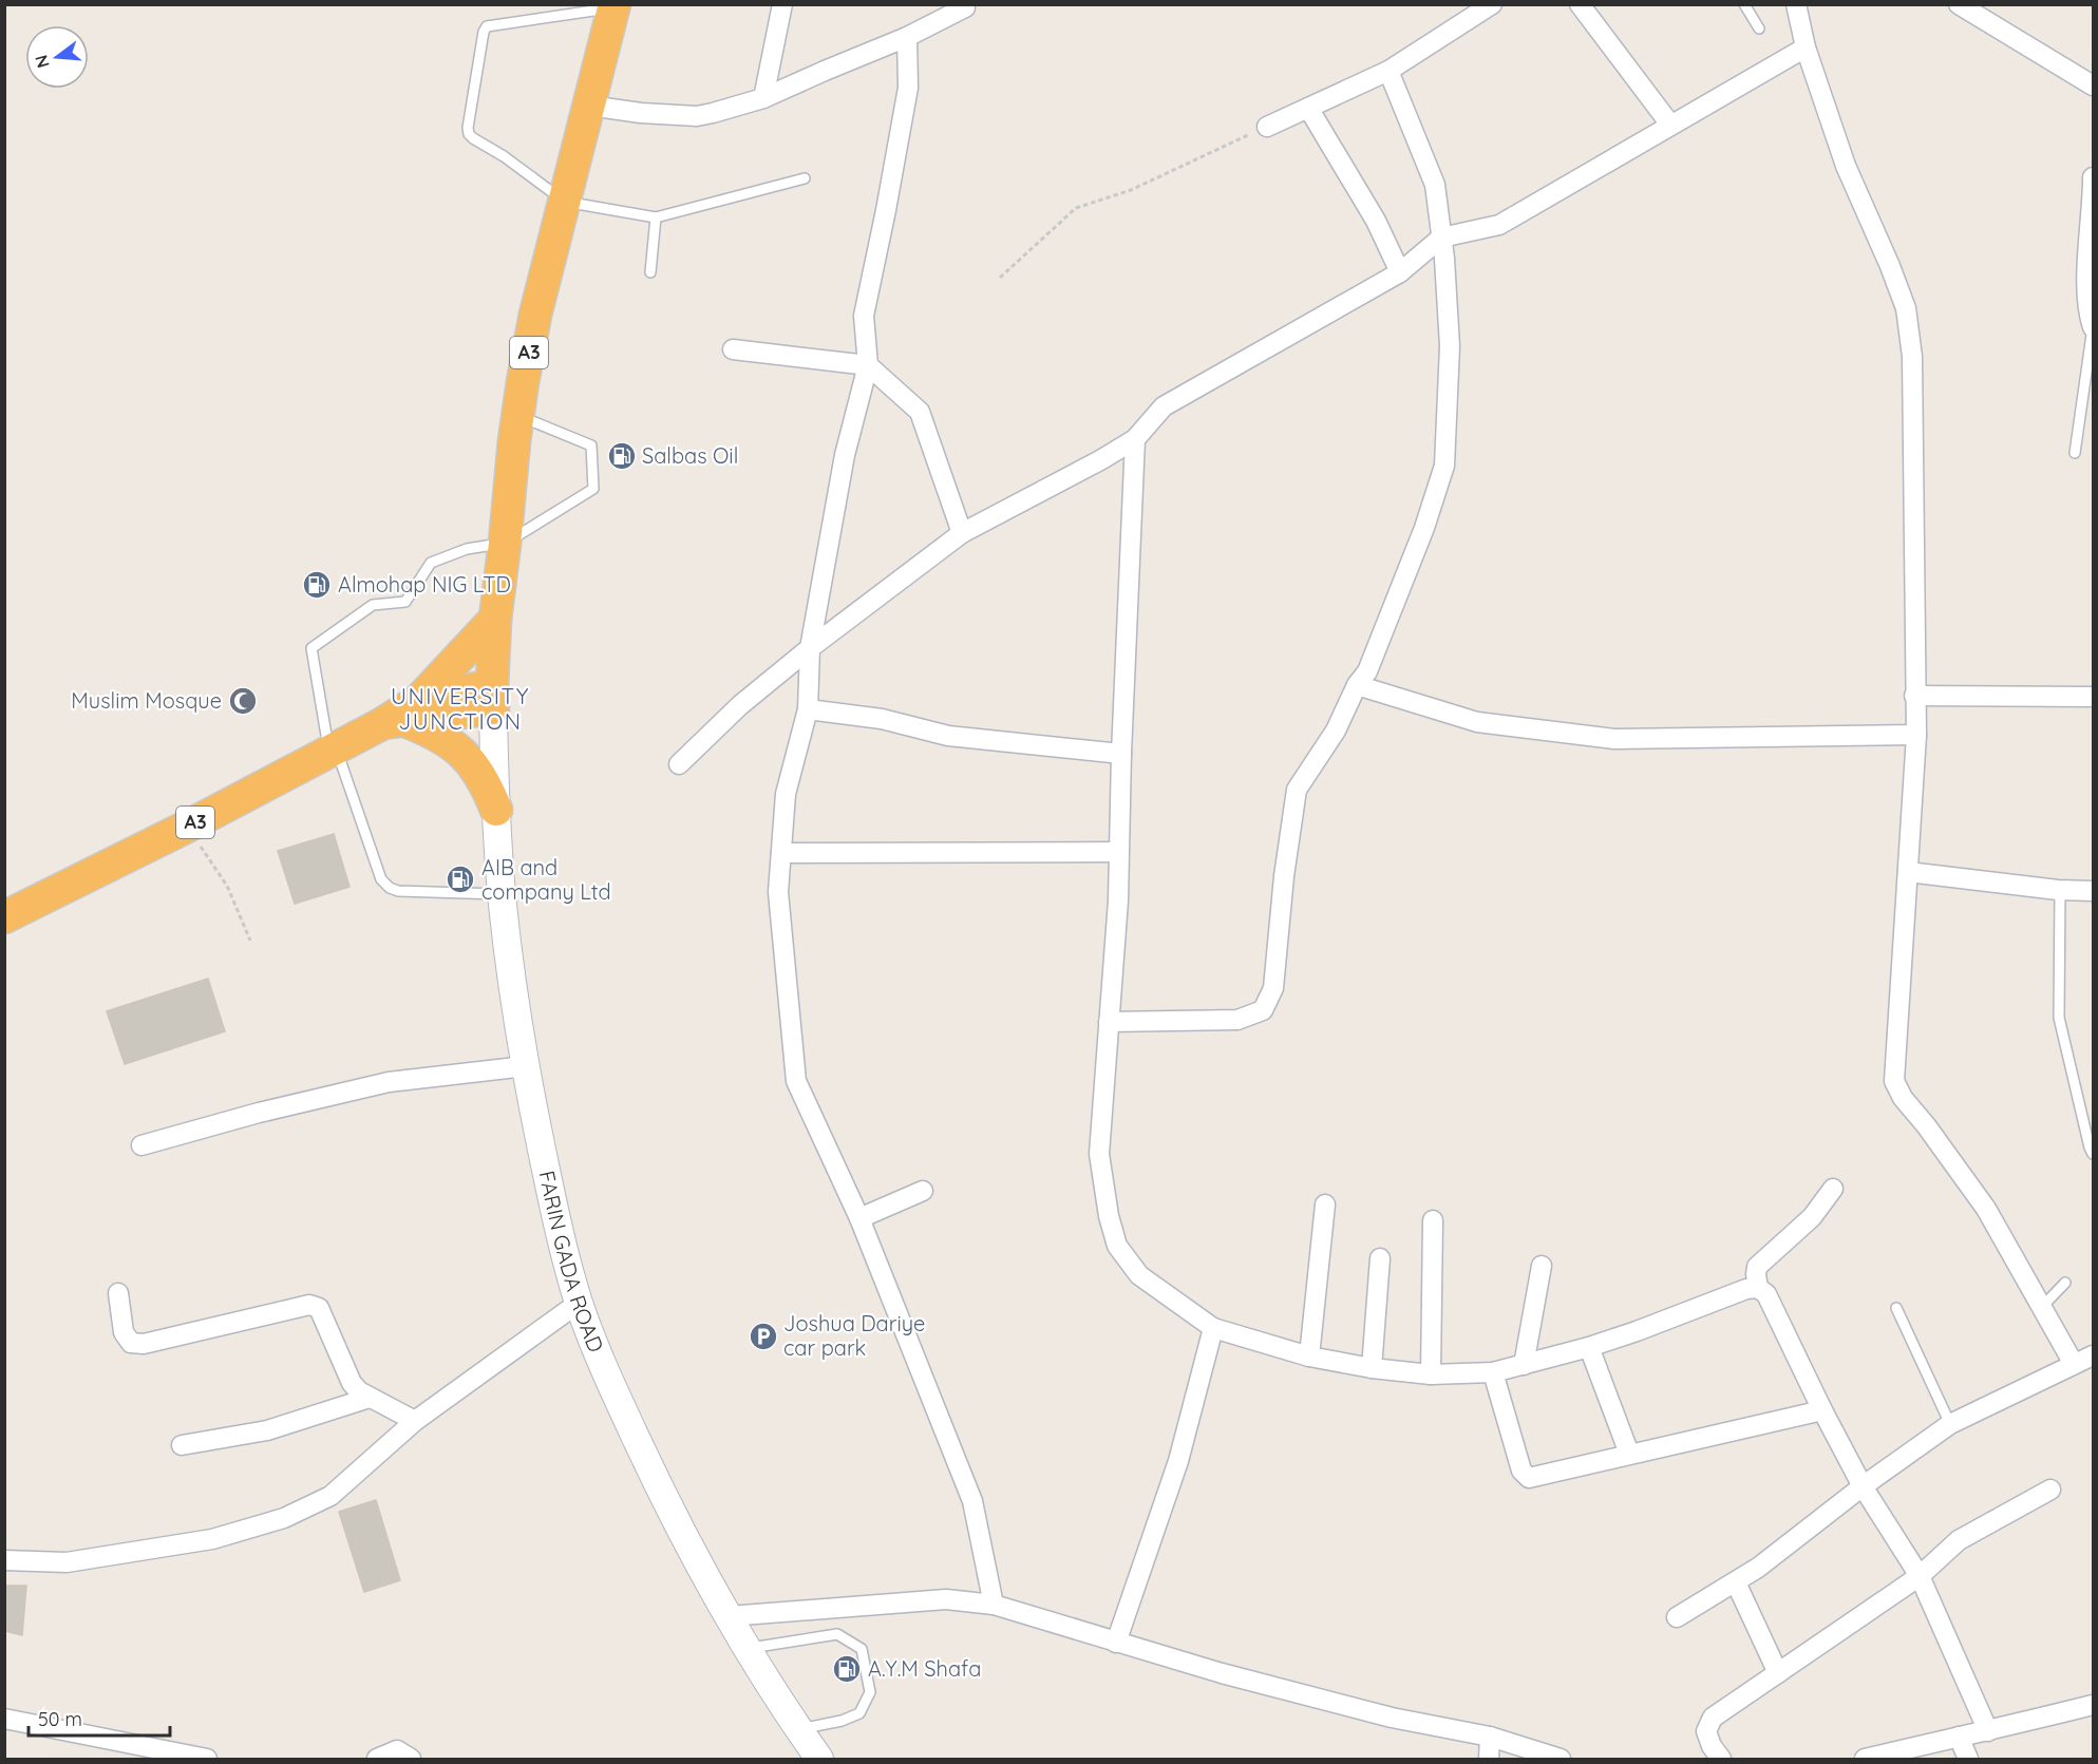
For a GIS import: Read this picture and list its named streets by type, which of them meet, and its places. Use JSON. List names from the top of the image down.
{
  "streets": {
    "highway": ["A3"],
    "main road": ["FARIN GADA ROAD"]
  },
  "crossings": [
    ["A3", "FARIN GADA ROAD"]
  ],
  "districts": ["UNIVERSITY JUNCTION"],
  "places": {
    "fuel station": [
      "Salbas Oil",
      "Almohap NIG LTD",
      "AIB and company Ltd",
      "A.Y.M Shafa"
    ],
    "mosque": ["Muslim Mosque"],
    "parking": ["Joshua Dariye car park"]
  },
  "scale_bar": "50 m",
  "north": "left"
}
